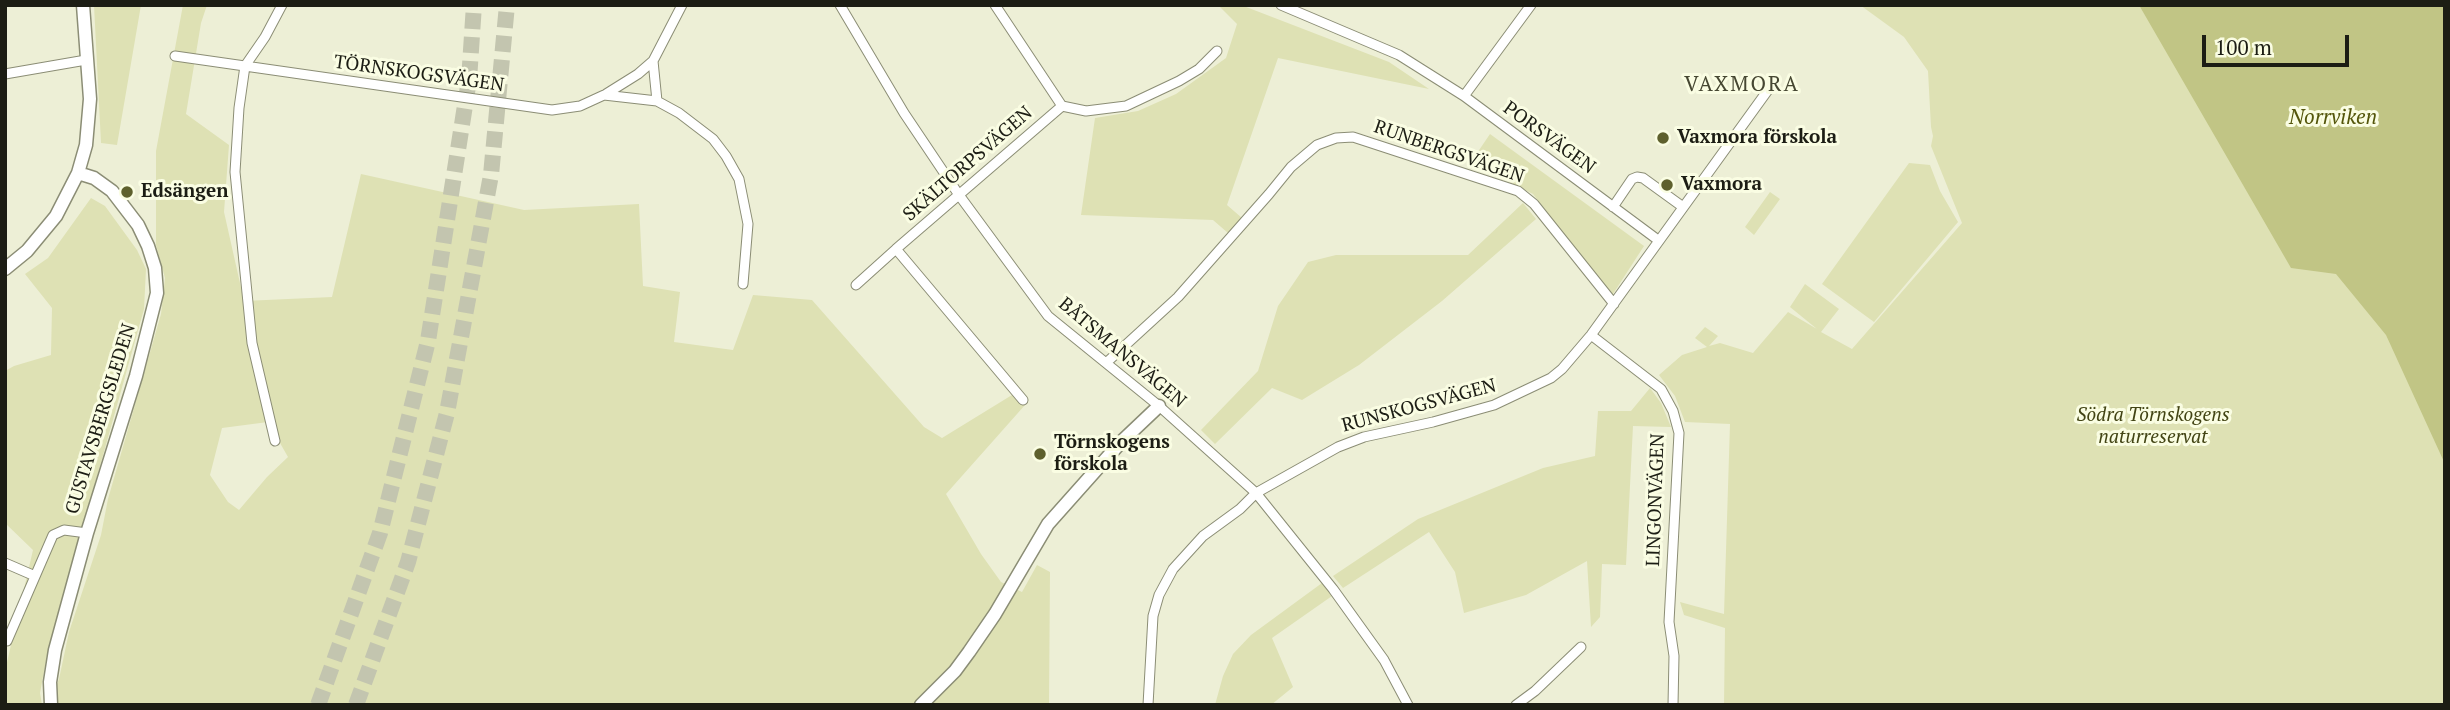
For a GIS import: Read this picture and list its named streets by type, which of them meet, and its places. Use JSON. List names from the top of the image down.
{
  "streets": {
    "street": [
      "TÖRNSKOGSVÄGEN",
      "PORSVÄGEN",
      "RUNBERGSVÄGEN",
      "SKÄLTORPSVÄGEN",
      "BÅTSMANSVÄGEN",
      "RUNSKOGSVÄGEN",
      "GUSTAVSBERGSLEDEN",
      "LINGONVÄGEN"
    ]
  },
  "crossings": [
    ["PORSVÄGEN", "RUNSKOGSVÄGEN"],
    ["RUNBERGSVÄGEN", "BÅTSMANSVÄGEN"],
    ["RUNBERGSVÄGEN", "RUNSKOGSVÄGEN"],
    ["SKÄLTORPSVÄGEN", "BÅTSMANSVÄGEN"],
    ["BÅTSMANSVÄGEN", "RUNSKOGSVÄGEN"],
    ["RUNSKOGSVÄGEN", "LINGONVÄGEN"]
  ],
  "districts": ["VAXMORA"],
  "water": ["Norrviken"],
  "parks": ["Södra Törnskogens naturreservat"],
  "places": [
    "Vaxmora förskola",
    "Vaxmora",
    "Edsängen",
    "Törnskogens förskola"
  ],
  "scale_bar": "100 m"
}
